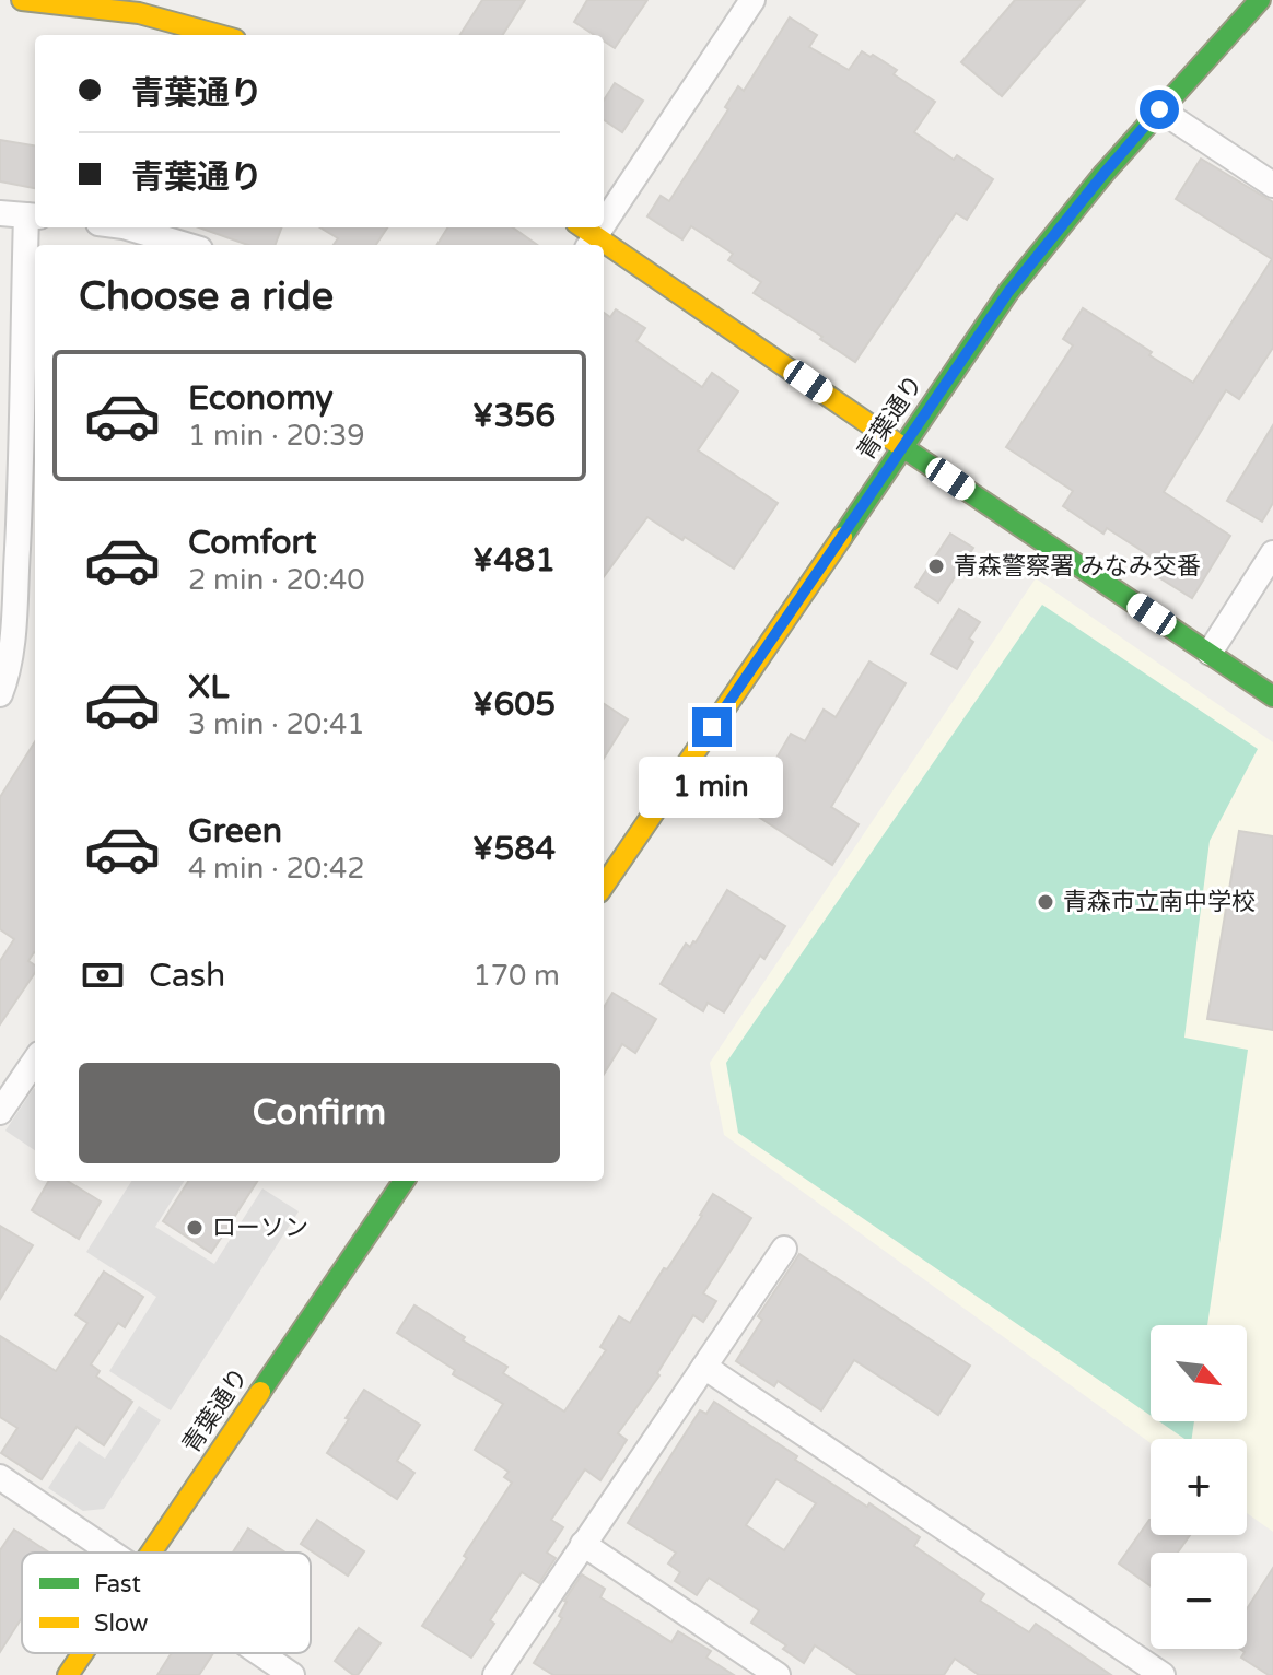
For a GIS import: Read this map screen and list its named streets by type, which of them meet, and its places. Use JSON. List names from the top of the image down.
{
  "streets": {
    "street": ["青葉通り"]
  },
  "places": ["青森警察署 みなみ交番", "青森市立南中学校", "ローソン"],
  "legend": ["Fast", "Slow"],
  "north": "bottom right",
  "page": {
    "banner": ["青葉通り", "青葉通り"],
    "heading": "Choose a ride",
    "list": [
      {
        "name": "Economy",
        "note": "1 min · 20:39",
        "value": "¥356"
      },
      {
        "name": "Comfort",
        "note": "2 min · 20:40",
        "value": "¥481"
      },
      {
        "name": "XL",
        "note": "3 min · 20:41",
        "value": "¥605"
      },
      {
        "name": "Green",
        "note": "4 min · 20:42",
        "value": "¥584"
      }
    ],
    "bubble": "1 min",
    "pay": ["Cash", "170 m"],
    "buttons": "Confirm",
    "map_buttons": ["+", "−"]
  }
}
